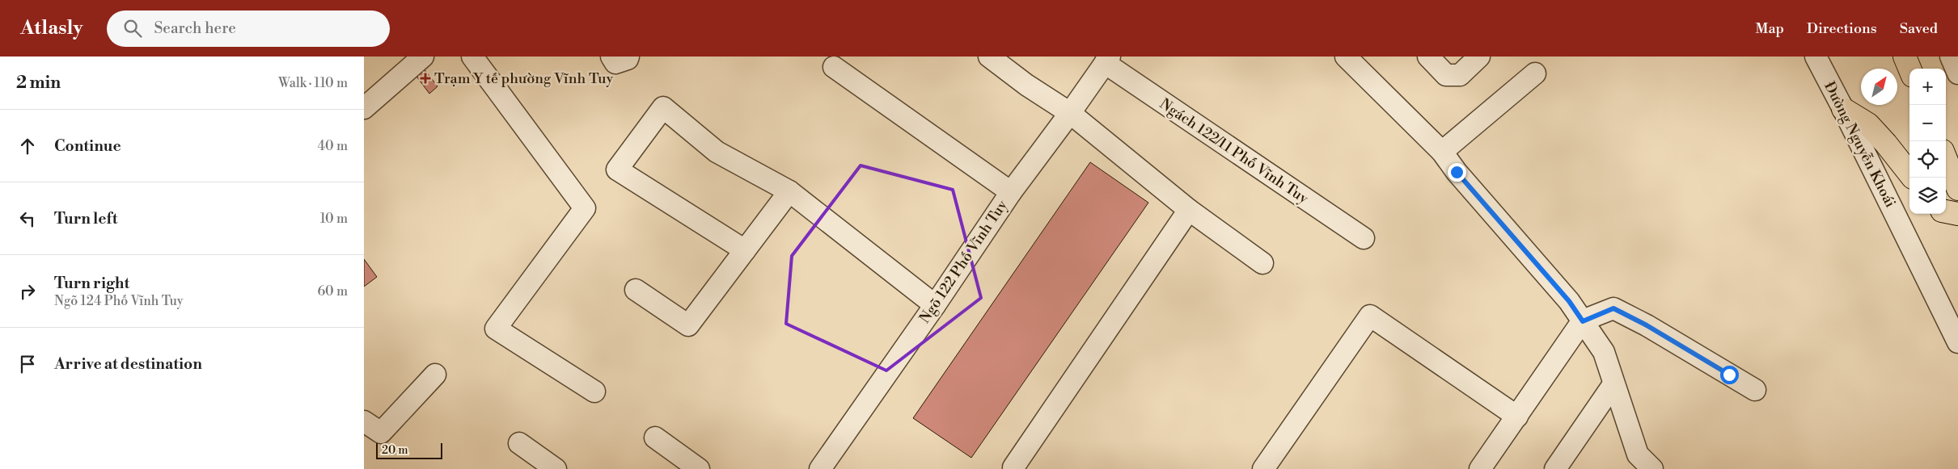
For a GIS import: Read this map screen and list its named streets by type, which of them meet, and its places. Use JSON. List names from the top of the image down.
{
  "streets": {
    "street": ["Đường Nguyễn Khoái", "Ngách 122/11 Phố Vĩnh Tuy", "Ngõ 122 Phố Vĩnh Tuy"]
  },
  "crossings": [
    ["Ngách 122/11 Phố Vĩnh Tuy", "Ngõ 122 Phố Vĩnh Tuy"]
  ],
  "places": {
    "health": ["Trạm Y tế phường Vĩnh Tuy"]
  },
  "scale_bar": "20 m",
  "north": "top right",
  "page": {
    "header": "Atlasly",
    "search": "Search here",
    "nav": ["Map", "Directions", "Saved"],
    "heading": ["2 min", "Walk · 110 m"],
    "map_buttons": ["+", "−"],
    "list": [
      ["Continue", "40 m"],
      ["Turn left", "10 m"],
      ["Turn right", "Ngõ 124 Phố Vĩnh Tuy", "60 m"],
      "Arrive at destination"
    ],
    "scale": "20 m"
  }
}
